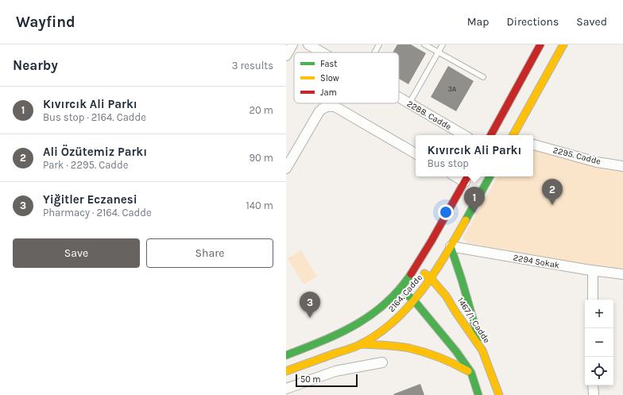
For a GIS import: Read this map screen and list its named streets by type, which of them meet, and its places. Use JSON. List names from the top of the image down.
{
  "streets": {
    "main road": ["2164. Cadde", "1467/1. Cadde"],
    "street": ["2288. Cadde", "2295. Cadde", "2294 Sokak"]
  },
  "crossings": [
    ["2294 Sokak", "2164. Cadde"],
    ["2164. Cadde", "1467/1. Cadde"]
  ],
  "house_numbers": ["3A"],
  "legend": ["Fast", "Slow", "Jam"],
  "scale_bar": "50 m",
  "page": {
    "header": "Wayfind",
    "nav": ["Map", "Directions", "Saved"],
    "heading": ["Nearby", "3 results"],
    "list": [
      {
        "mark": "1",
        "name": "Kıvırcık Ali Parkı",
        "note": "Bus stop · 2164. Cadde",
        "value": "20 m"
      },
      {
        "mark": "2",
        "name": "Ali Özütemiz Parkı",
        "note": "Park · 2295. Cadde",
        "value": "90 m"
      },
      {
        "mark": "3",
        "name": "Yiğitler Eczanesi",
        "note": "Pharmacy · 2164. Cadde",
        "value": "140 m"
      }
    ],
    "popup": ["Kıvırcık Ali Parkı", "Bus stop"],
    "pins": ["2", "1", "3"],
    "buttons": ["Save", "Share"],
    "map_buttons": ["+", "−"],
    "scale": "50 m"
  }
}
